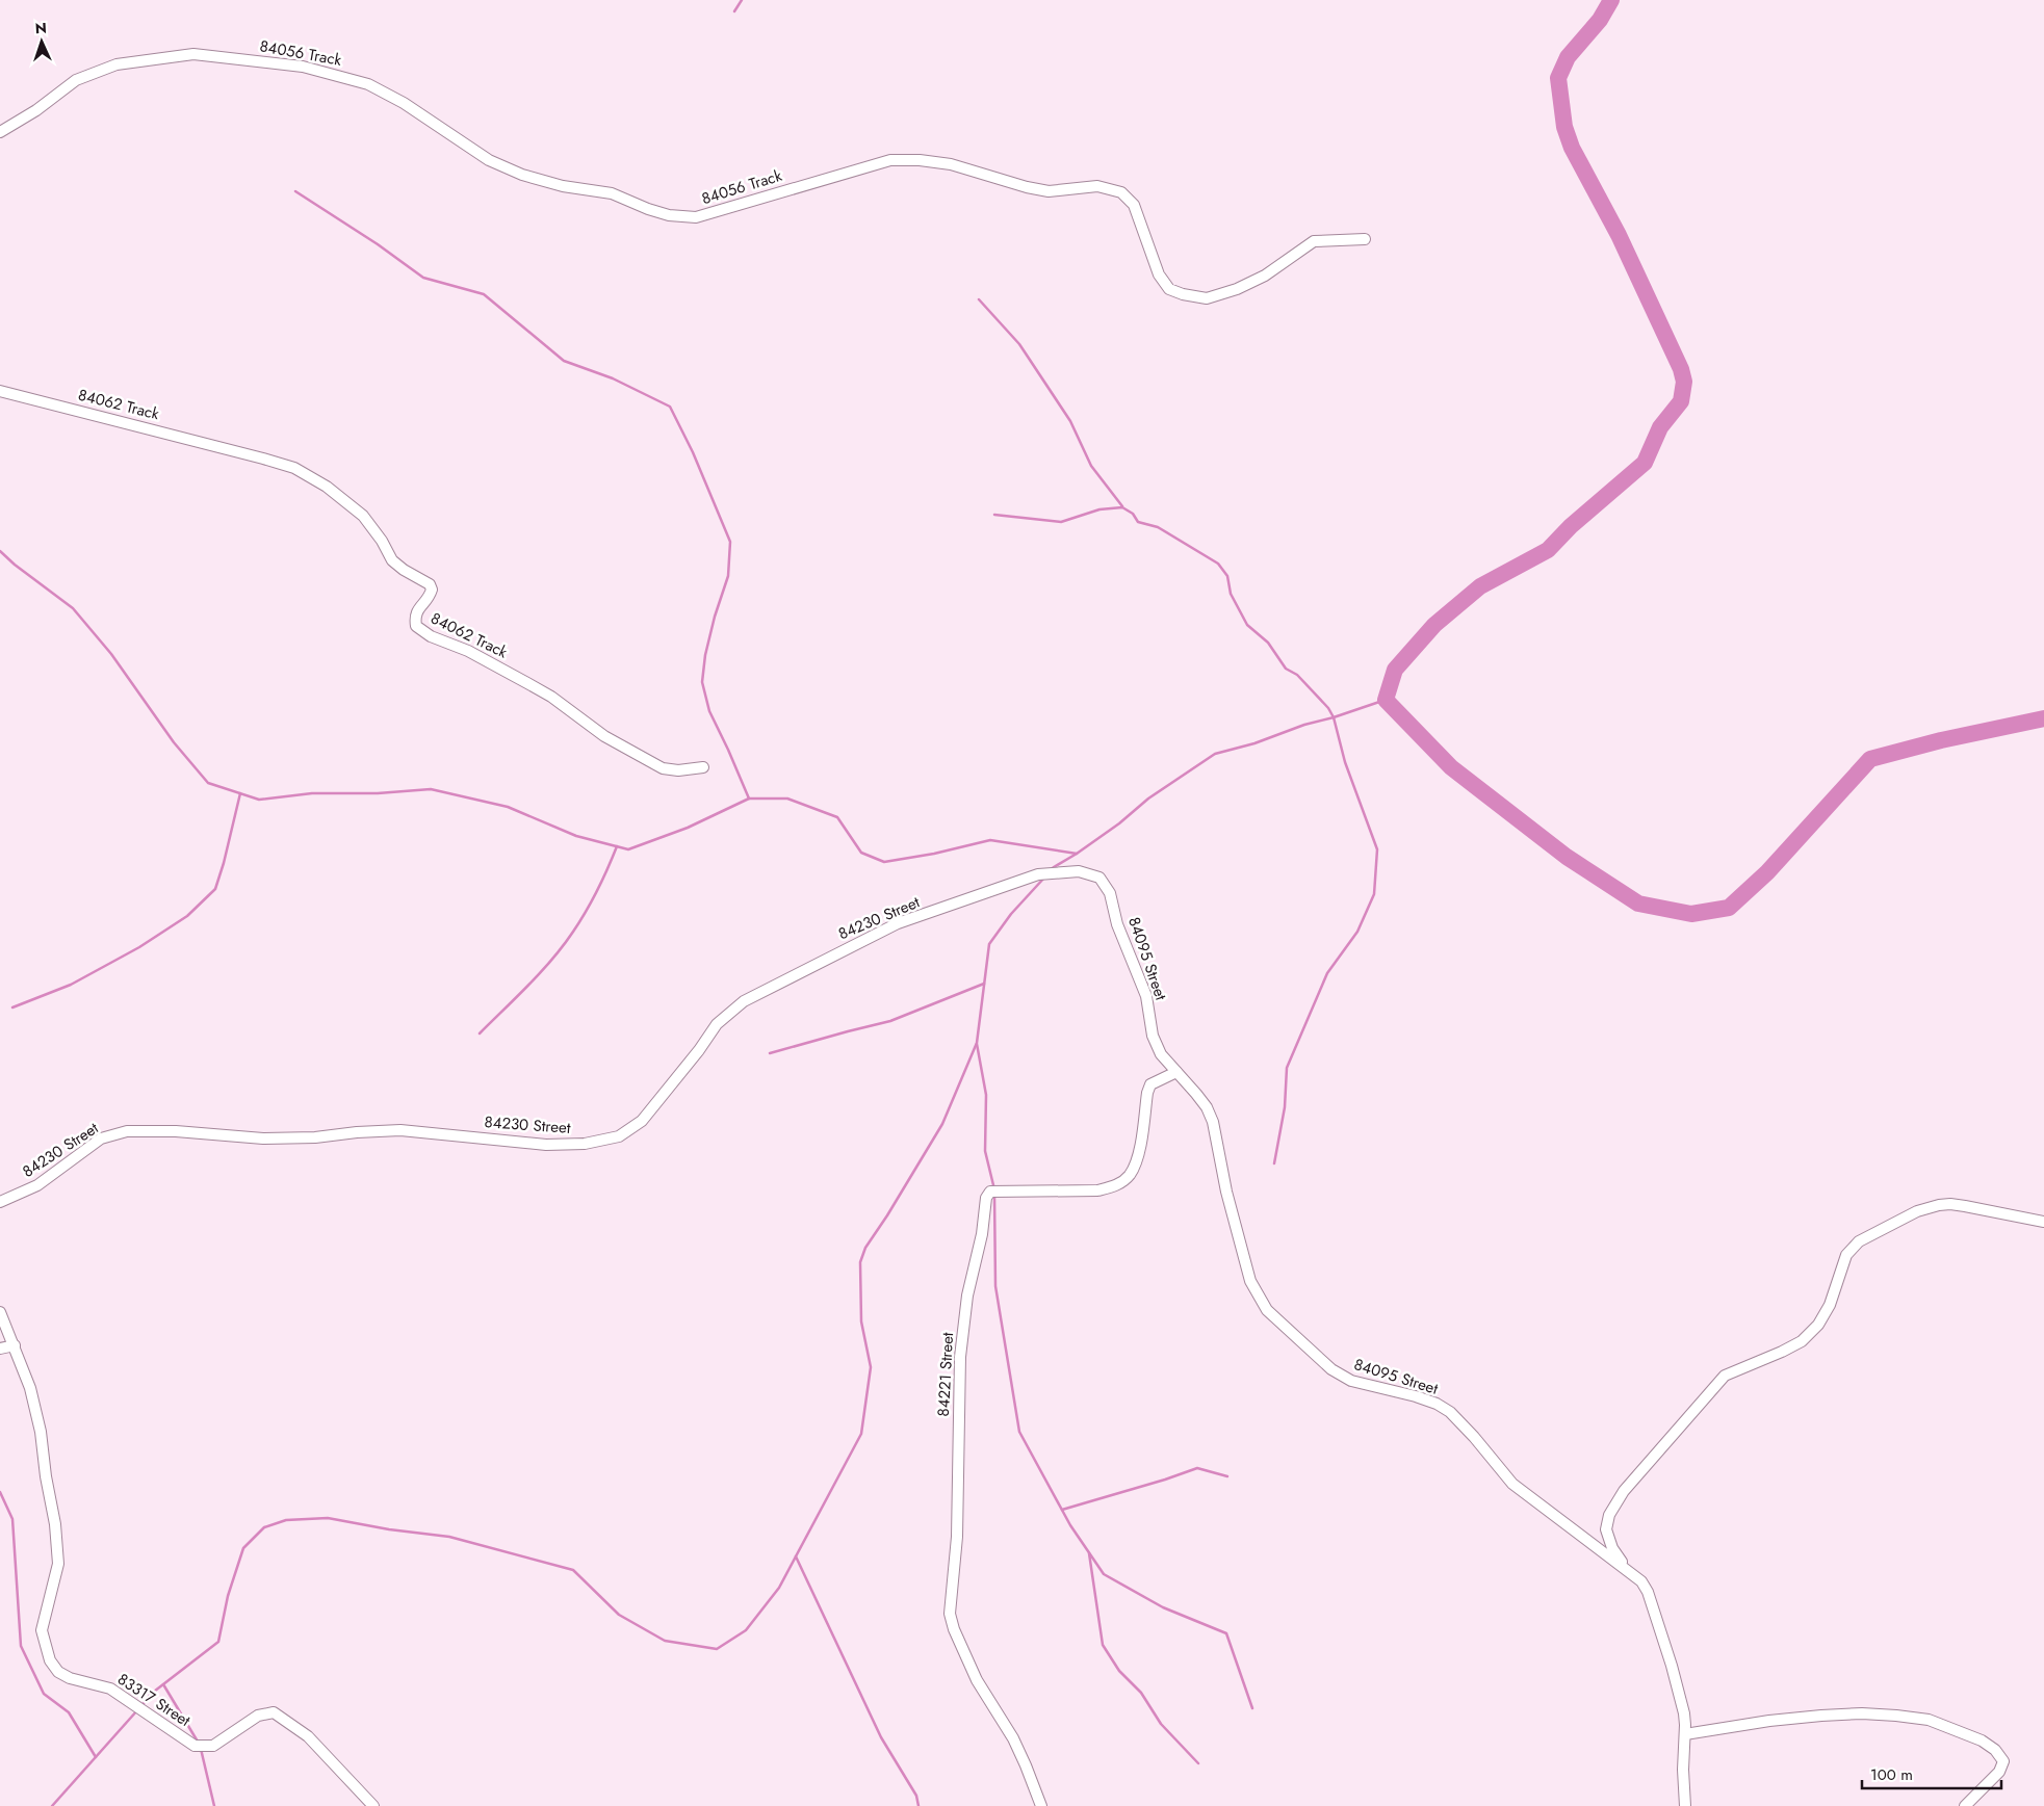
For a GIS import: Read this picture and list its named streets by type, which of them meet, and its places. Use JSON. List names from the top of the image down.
{
  "streets": {
    "street": [
      "84056 Track",
      "84062 Track",
      "84230 Street",
      "84095 Street",
      "84221 Street",
      "83317 Street"
    ]
  },
  "crossings": [
    ["84230 Street", "84095 Street"],
    ["84095 Street", "84221 Street"]
  ],
  "scale_bar": "100 m",
  "north": "top"
}
